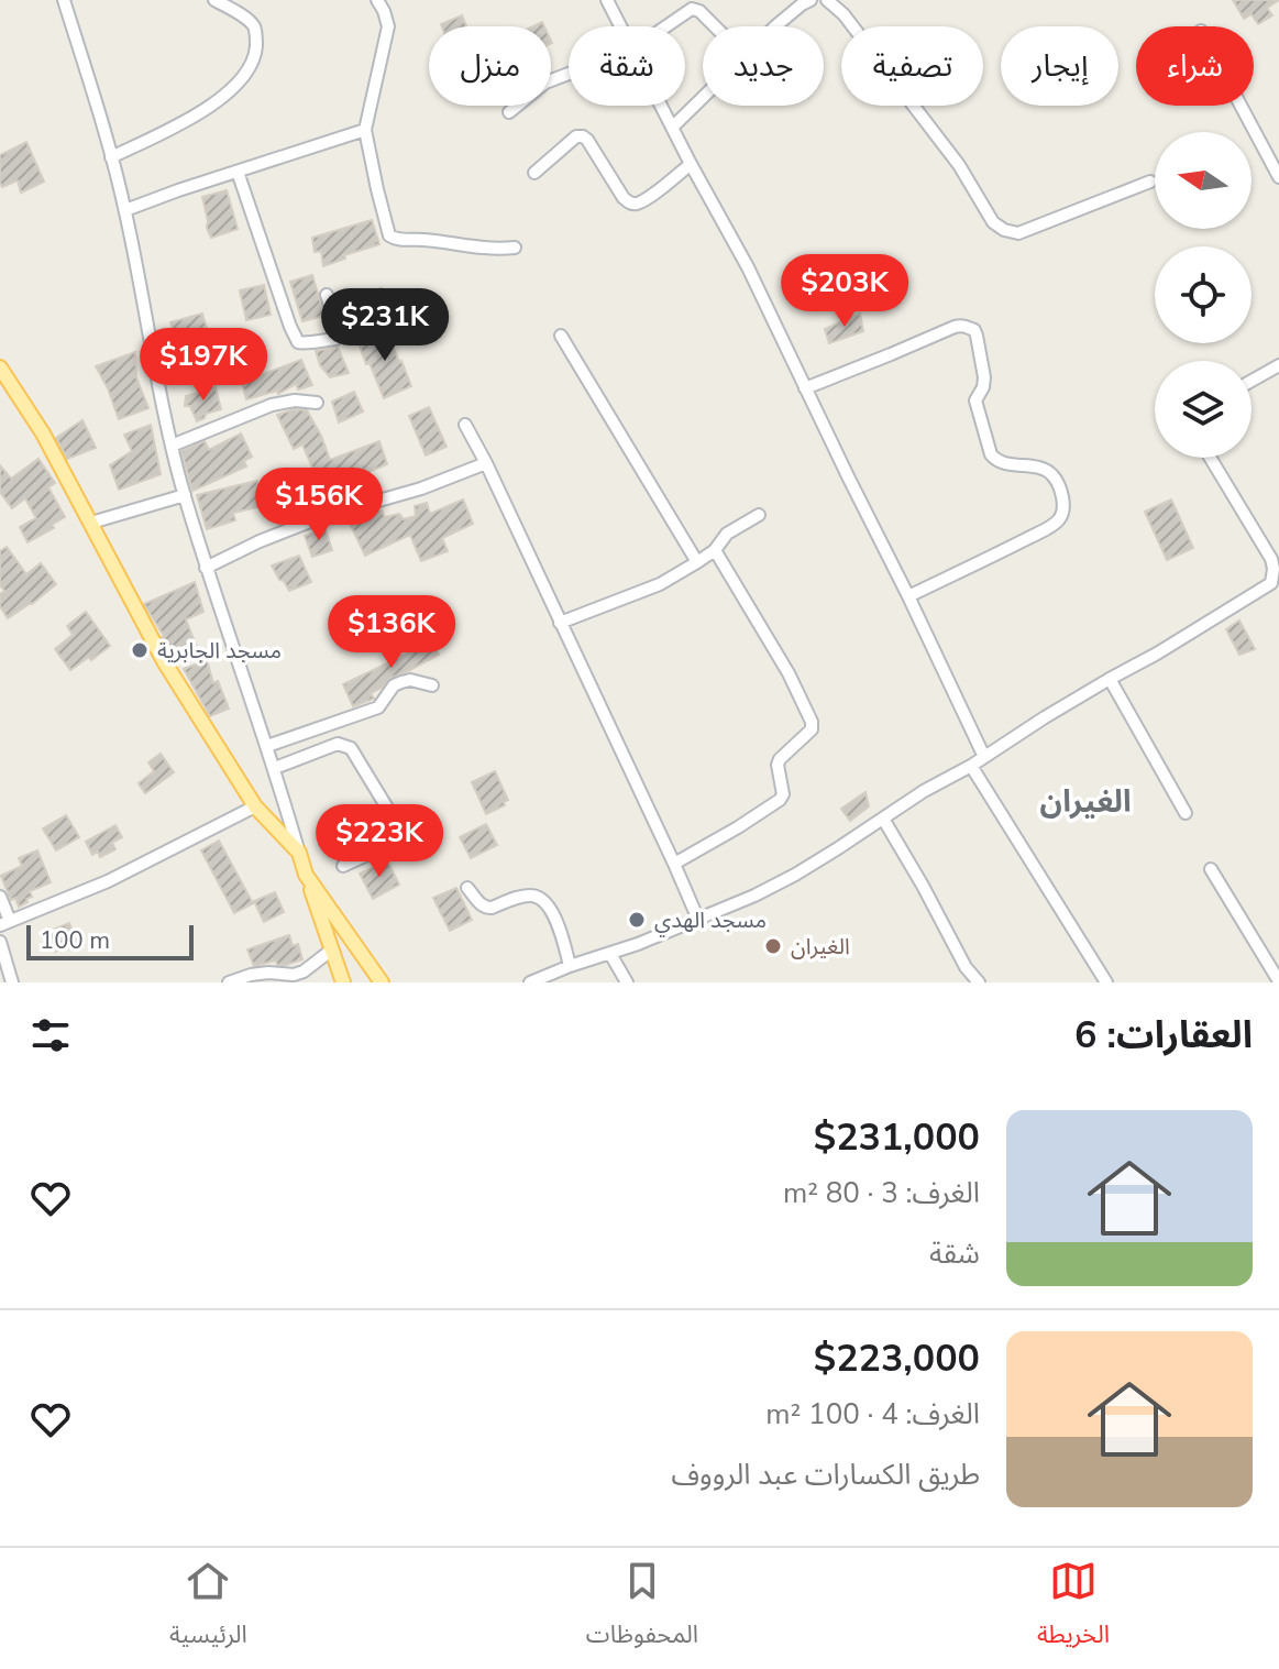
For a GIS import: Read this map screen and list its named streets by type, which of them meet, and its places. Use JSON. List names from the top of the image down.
{
  "districts": ["الغيران"],
  "places": ["مسجد الجابرية", "مسجد الهدي", "الغيران"],
  "scale_bar": "100 m",
  "north": "left",
  "page": {
    "chip": [
      "شراء",
      "إيجار",
      "تصفية",
      "جديد",
      "شقة",
      "منزل"
    ],
    "price": [
      "$203K",
      "$231K",
      "$197K",
      "$156K",
      "$136K",
      "$223K"
    ],
    "scale": "100 m",
    "heading": "العقارات: 6",
    "list": [
      {
        "name": "$231,000",
        "note": "الغرف: 3 · 80 m² · شقة"
      },
      {
        "name": "$223,000",
        "note": "الغرف: 4 · 100 m² · طريق الكسارات عبد الرووف"
      }
    ],
    "tabs": ["الخريطة", "المحفوظات", "الرئيسية"]
  }
}
